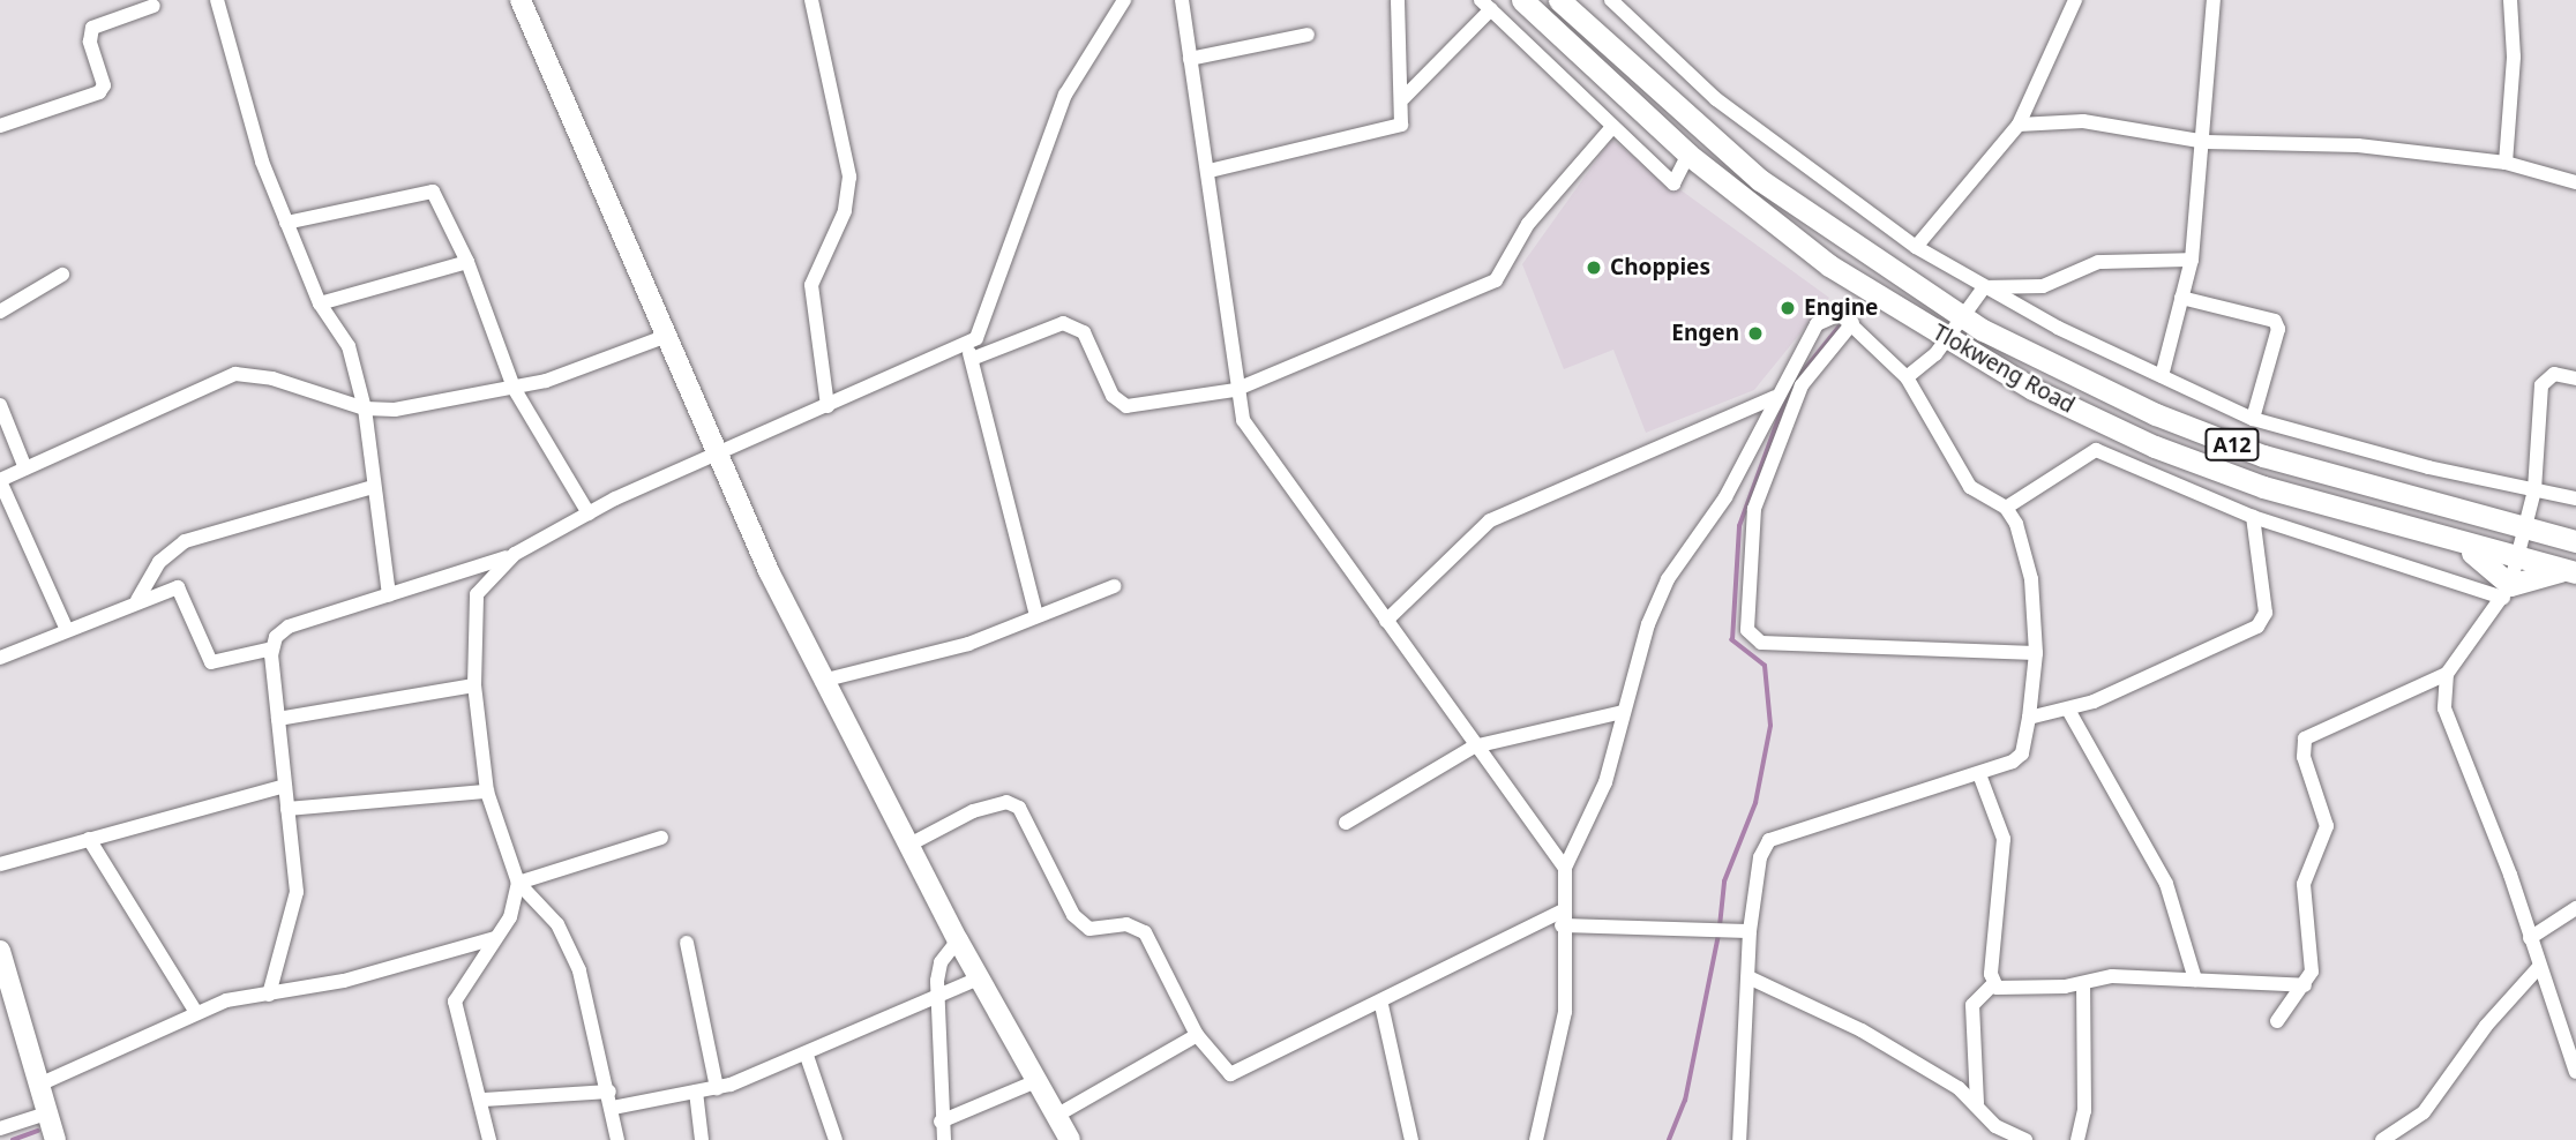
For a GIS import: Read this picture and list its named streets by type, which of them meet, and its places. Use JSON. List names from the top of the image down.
{
  "streets": {
    "main road": ["Tlokweng Road", "A12"]
  },
  "places": ["Choppies", "Engine", "Engen"]
}
